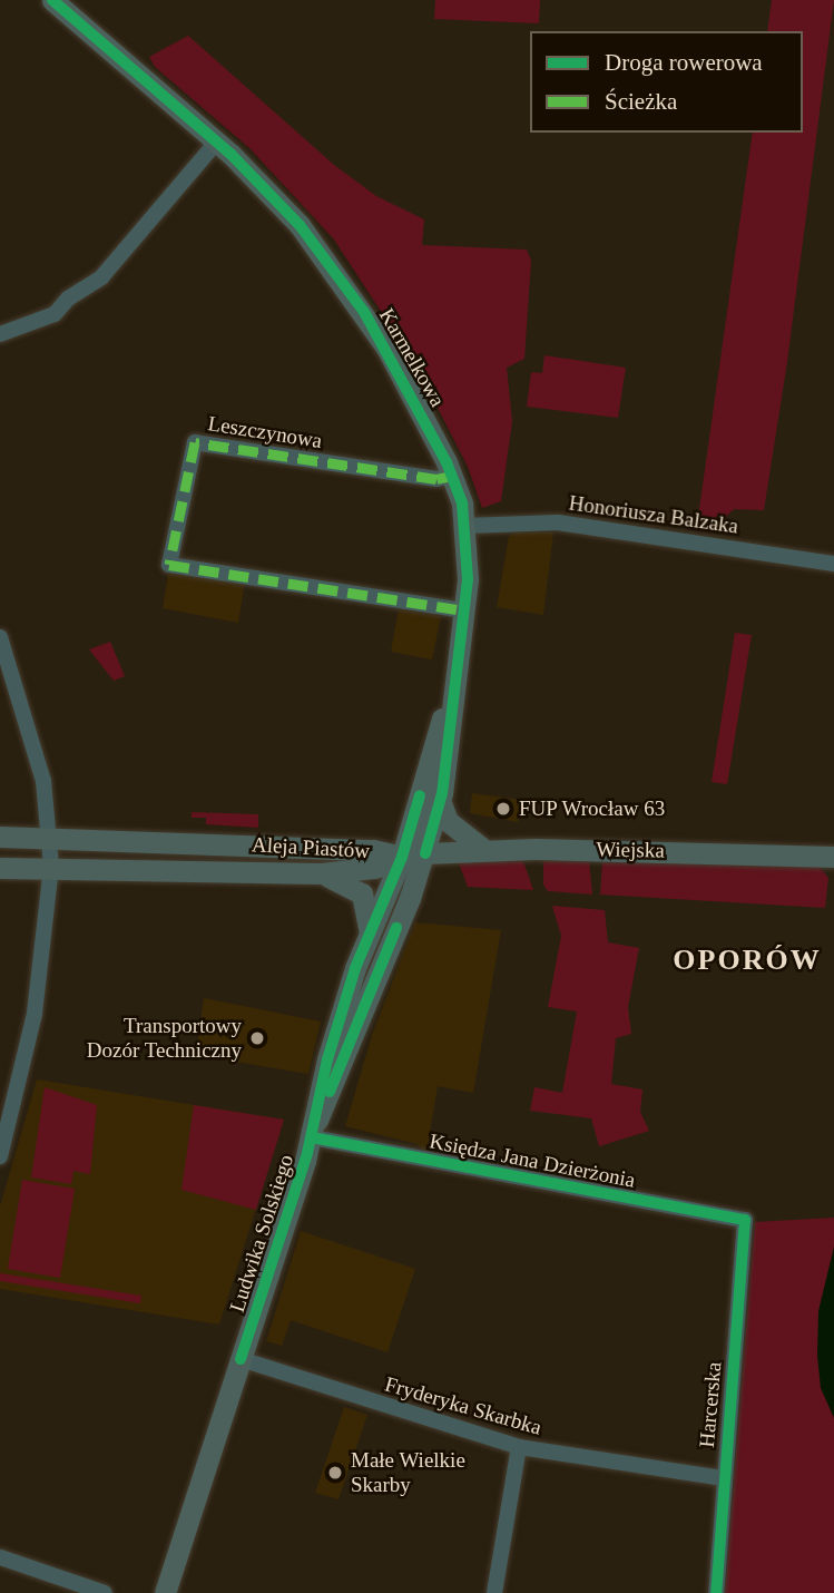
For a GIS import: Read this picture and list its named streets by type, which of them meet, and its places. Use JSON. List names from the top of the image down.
{
  "streets": {
    "street": [
      "Karmelkowa",
      "Leszczynowa",
      "Honoriusza Balzaka",
      "Aleja Piastów",
      "Wiejska",
      "Księdza Jana Dzierżonia",
      "Ludwika Solskiego",
      "Harcerska",
      "Fryderyka Skarbka"
    ]
  },
  "crossings": [
    ["Karmelkowa", "Leszczynowa"],
    ["Karmelkowa", "Honoriusza Balzaka"],
    ["Karmelkowa", "Aleja Piastów"],
    ["Karmelkowa", "Wiejska"],
    ["Karmelkowa", "Ludwika Solskiego"],
    ["Aleja Piastów", "Wiejska"],
    ["Aleja Piastów", "Ludwika Solskiego"],
    ["Wiejska", "Ludwika Solskiego"],
    ["Księdza Jana Dzierżonia", "Ludwika Solskiego"],
    ["Księdza Jana Dzierżonia", "Harcerska"],
    ["Ludwika Solskiego", "Fryderyka Skarbka"],
    ["Harcerska", "Fryderyka Skarbka"]
  ],
  "districts": ["OPORÓW"],
  "places": ["FUP Wrocław 63", "Transportowy Dozór Techniczny", "Małe Wielkie Skarby"],
  "legend": ["Droga rowerowa", "Ścieżka"]
}
